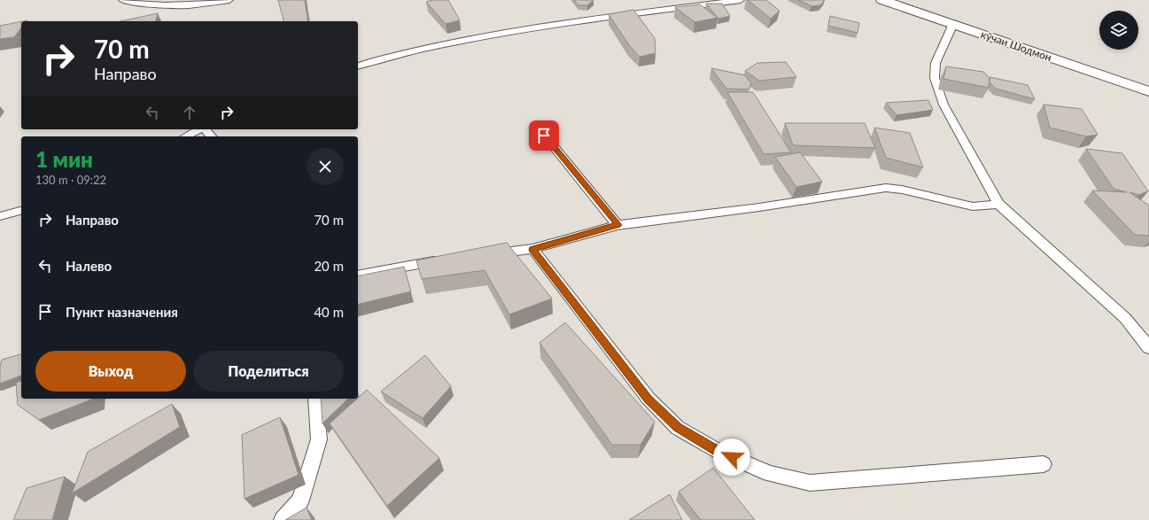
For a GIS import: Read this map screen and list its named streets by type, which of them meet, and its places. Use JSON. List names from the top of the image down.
{
  "streets": {
    "main road": ["кӯчаи Шодмон"]
  },
  "page": {
    "turn": ["70 m", "Направо"],
    "heading": ["1 мин", "130 m · 09:22"],
    "list": [
      {
        "name": "Направо",
        "value": "70 m"
      },
      {
        "name": "Налево",
        "value": "20 m"
      },
      {
        "name": "Пункт назначения",
        "value": "40 m"
      }
    ],
    "buttons": ["Выход", "Поделиться"]
  }
}
